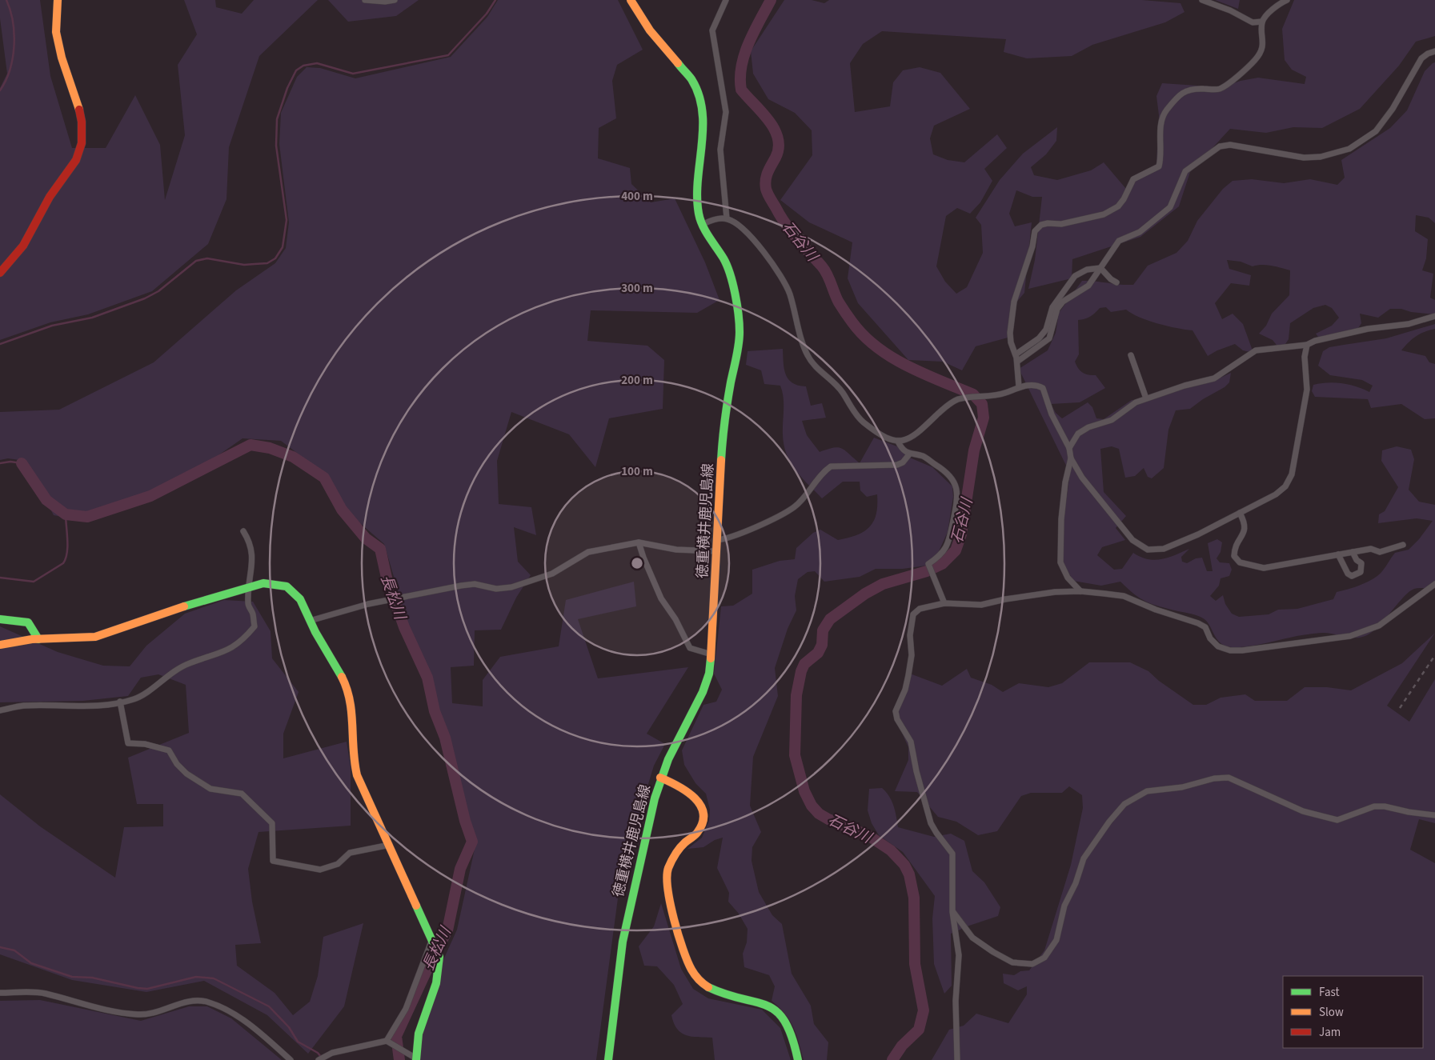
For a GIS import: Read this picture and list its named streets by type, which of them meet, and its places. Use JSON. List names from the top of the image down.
{
  "streets": {
    "street": ["徳重横井鹿児島線"]
  },
  "water": ["石谷川", "長松川"],
  "legend": ["Fast", "Slow", "Jam"],
  "rings": [
    "400 m",
    "300 m",
    "200 m",
    "100 m"
  ]
}
